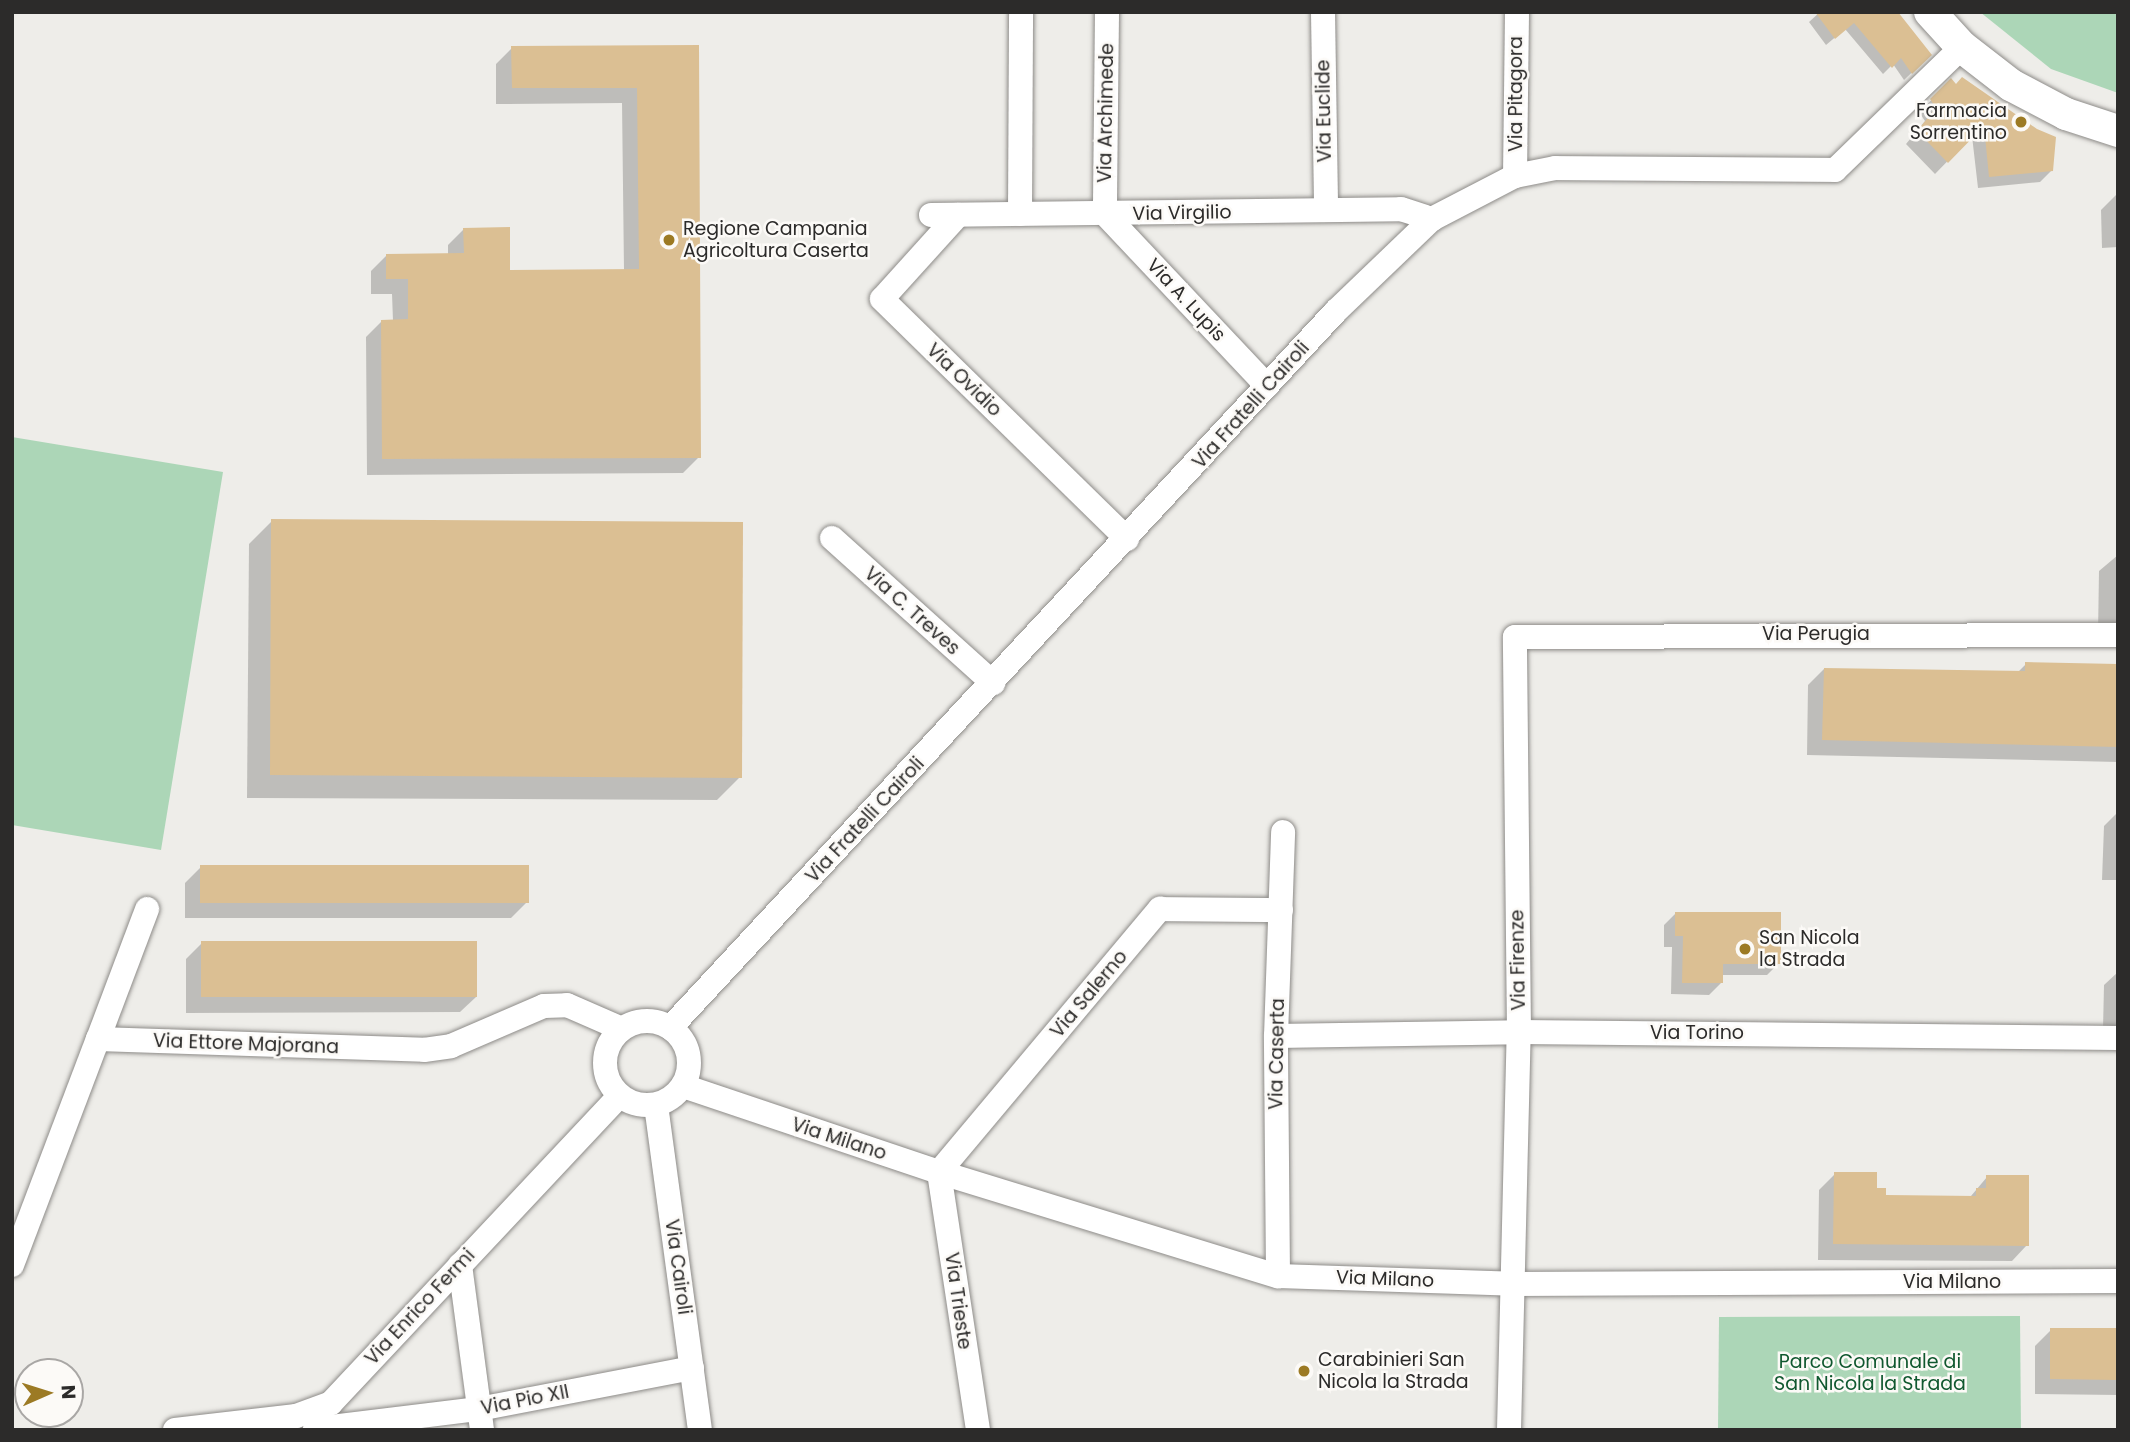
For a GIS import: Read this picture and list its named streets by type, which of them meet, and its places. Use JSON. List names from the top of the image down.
{
  "streets": {
    "street": [
      "Via Pitagora",
      "Via Euclide",
      "Via Archimede",
      "Via Virgilio",
      "Via A. Lupis",
      "Via Ovidio",
      "Via Fratelli Cairoli",
      "Via C. Treves",
      "Via Perugia",
      "Via Firenze",
      "Via Salerno",
      "Via Torino",
      "Via Ettore Majorana",
      "Via Caserta",
      "Via Milano",
      "Via Cairoli",
      "Via Trieste",
      "Via Enrico Fermi",
      "Via Pio XII"
    ]
  },
  "crossings": [
    ["Via Pitagora", "Via Fratelli Cairoli"],
    ["Via Euclide", "Via Virgilio"],
    ["Via Archimede", "Via Virgilio"],
    ["Via Archimede", "Via A. Lupis"],
    ["Via Virgilio", "Via A. Lupis"],
    ["Via Virgilio", "Via Ovidio"],
    ["Via Virgilio", "Via Fratelli Cairoli"],
    ["Via A. Lupis", "Via Fratelli Cairoli"],
    ["Via Ovidio", "Via Fratelli Cairoli"],
    ["Via Fratelli Cairoli", "Via C. Treves"],
    ["Via Fratelli Cairoli", "Via Ettore Majorana"],
    ["Via Fratelli Cairoli", "Via Milano"],
    ["Via Fratelli Cairoli", "Via Cairoli"],
    ["Via Fratelli Cairoli", "Via Enrico Fermi"],
    ["Via Perugia", "Via Firenze"],
    ["Via Firenze", "Via Torino"],
    ["Via Firenze", "Via Milano"],
    ["Via Salerno", "Via Caserta"],
    ["Via Salerno", "Via Milano"],
    ["Via Salerno", "Via Trieste"],
    ["Via Torino", "Via Caserta"],
    ["Via Ettore Majorana", "Via Milano"],
    ["Via Ettore Majorana", "Via Cairoli"],
    ["Via Ettore Majorana", "Via Enrico Fermi"],
    ["Via Caserta", "Via Milano"],
    ["Via Milano", "Via Cairoli"],
    ["Via Milano", "Via Trieste"],
    ["Via Milano", "Via Enrico Fermi"],
    ["Via Cairoli", "Via Enrico Fermi"],
    ["Via Cairoli", "Via Pio XII"],
    ["Via Enrico Fermi", "Via Pio XII"]
  ],
  "parks": ["Parco Comunale di San Nicola la Strada"],
  "places": [
    "Farmacia Sorrentino",
    "Regione Campania Agricoltura Caserta",
    "San Nicola la Strada",
    "Carabinieri San Nicola la Strada"
  ],
  "north": "right"
}
